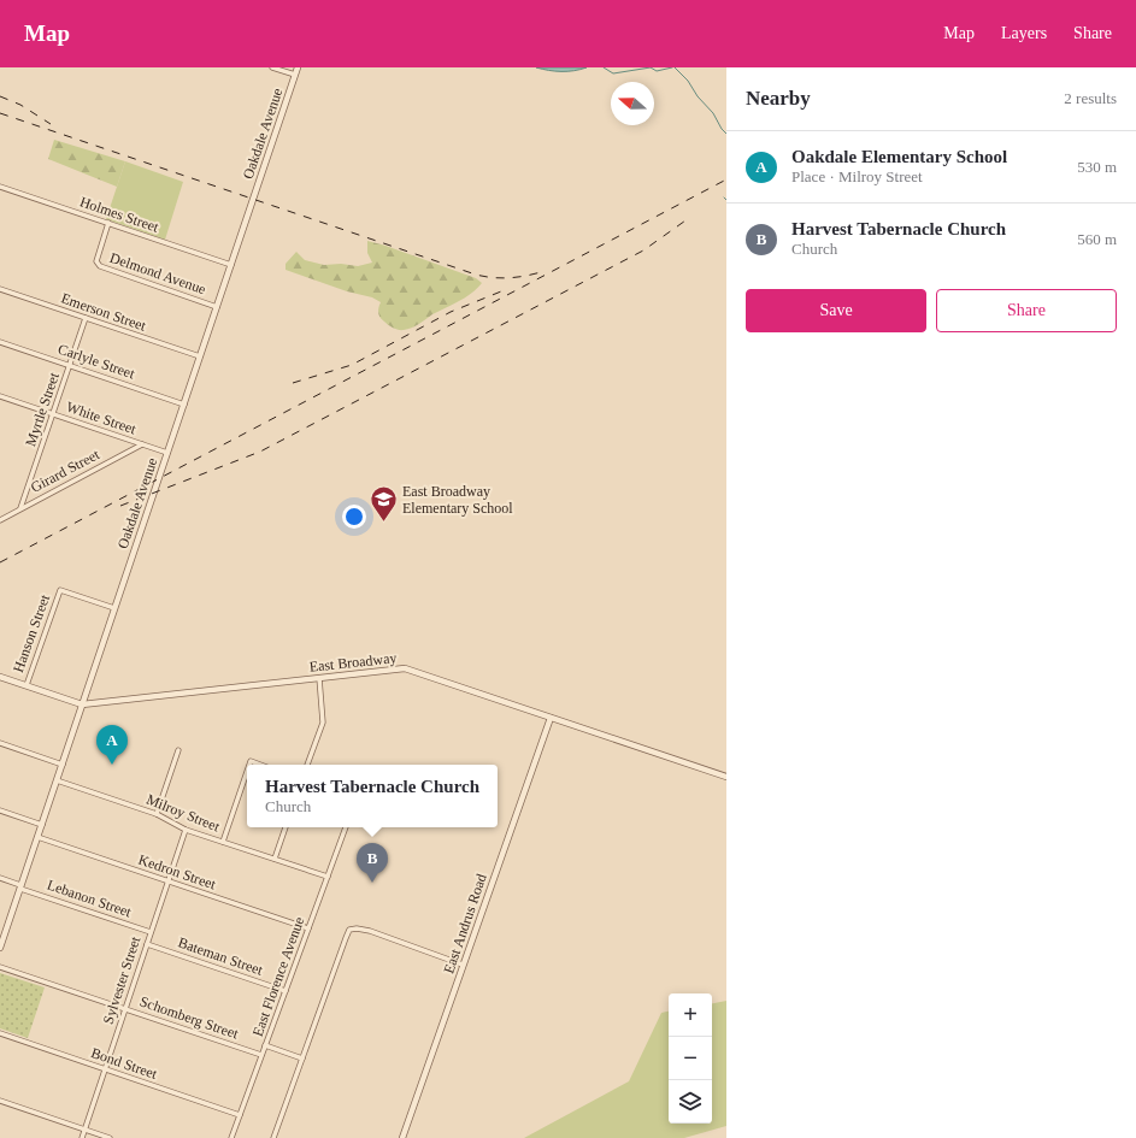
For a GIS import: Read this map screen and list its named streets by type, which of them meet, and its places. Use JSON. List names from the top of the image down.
{
  "streets": {
    "street": [
      "Oakdale Avenue",
      "Holmes Street",
      "Delmond Avenue",
      "Emerson Street",
      "Carlyle Street",
      "Myrtle Street",
      "White Street",
      "Girard Street",
      "Hanson Street",
      "East Broadway",
      "Milroy Street",
      "Kedron Street",
      "Lebanon Street",
      "East Andrus Road",
      "Bateman Street",
      "East Florence Avenue",
      "Sylvester Street",
      "Schomberg Street",
      "Bond Street"
    ]
  },
  "crossings": [
    ["Oakdale Avenue", "Holmes Street"],
    ["Oakdale Avenue", "Delmond Avenue"],
    ["Oakdale Avenue", "Emerson Street"],
    ["Oakdale Avenue", "Carlyle Street"],
    ["Oakdale Avenue", "White Street"],
    ["Oakdale Avenue", "Hanson Street"],
    ["Oakdale Avenue", "East Broadway"],
    ["Oakdale Avenue", "Milroy Street"],
    ["Oakdale Avenue", "Kedron Street"],
    ["Oakdale Avenue", "Lebanon Street"],
    ["Holmes Street", "Delmond Avenue"],
    ["Emerson Street", "Myrtle Street"],
    ["Carlyle Street", "Myrtle Street"],
    ["Myrtle Street", "White Street"],
    ["Myrtle Street", "Girard Street"],
    ["White Street", "Girard Street"],
    ["Hanson Street", "East Broadway"],
    ["East Broadway", "East Andrus Road"],
    ["Milroy Street", "East Florence Avenue"],
    ["Milroy Street", "Sylvester Street"],
    ["Kedron Street", "East Florence Avenue"],
    ["Kedron Street", "Sylvester Street"],
    ["Lebanon Street", "Sylvester Street"],
    ["Bateman Street", "East Florence Avenue"],
    ["Bateman Street", "Sylvester Street"],
    ["East Florence Avenue", "Schomberg Street"],
    ["East Florence Avenue", "Bond Street"],
    ["Sylvester Street", "Schomberg Street"],
    ["Sylvester Street", "Bond Street"]
  ],
  "places": {
    "school or university": ["East Broadway Elementary School"]
  },
  "north": "left",
  "page": {
    "header": "Map",
    "nav": ["Map", "Layers", "Share"],
    "heading": ["Nearby", "2 results"],
    "list": [
      {
        "mark": "A",
        "name": "Oakdale Elementary School",
        "note": "Place · Milroy Street",
        "value": "530 m"
      },
      {
        "mark": "B",
        "name": "Harvest Tabernacle Church",
        "note": "Church",
        "value": "560 m"
      }
    ],
    "buttons": ["Save", "Share"],
    "pins": ["A", "B"],
    "popup": ["Harvest Tabernacle Church", "Church"],
    "map_buttons": ["+", "−"]
  }
}
